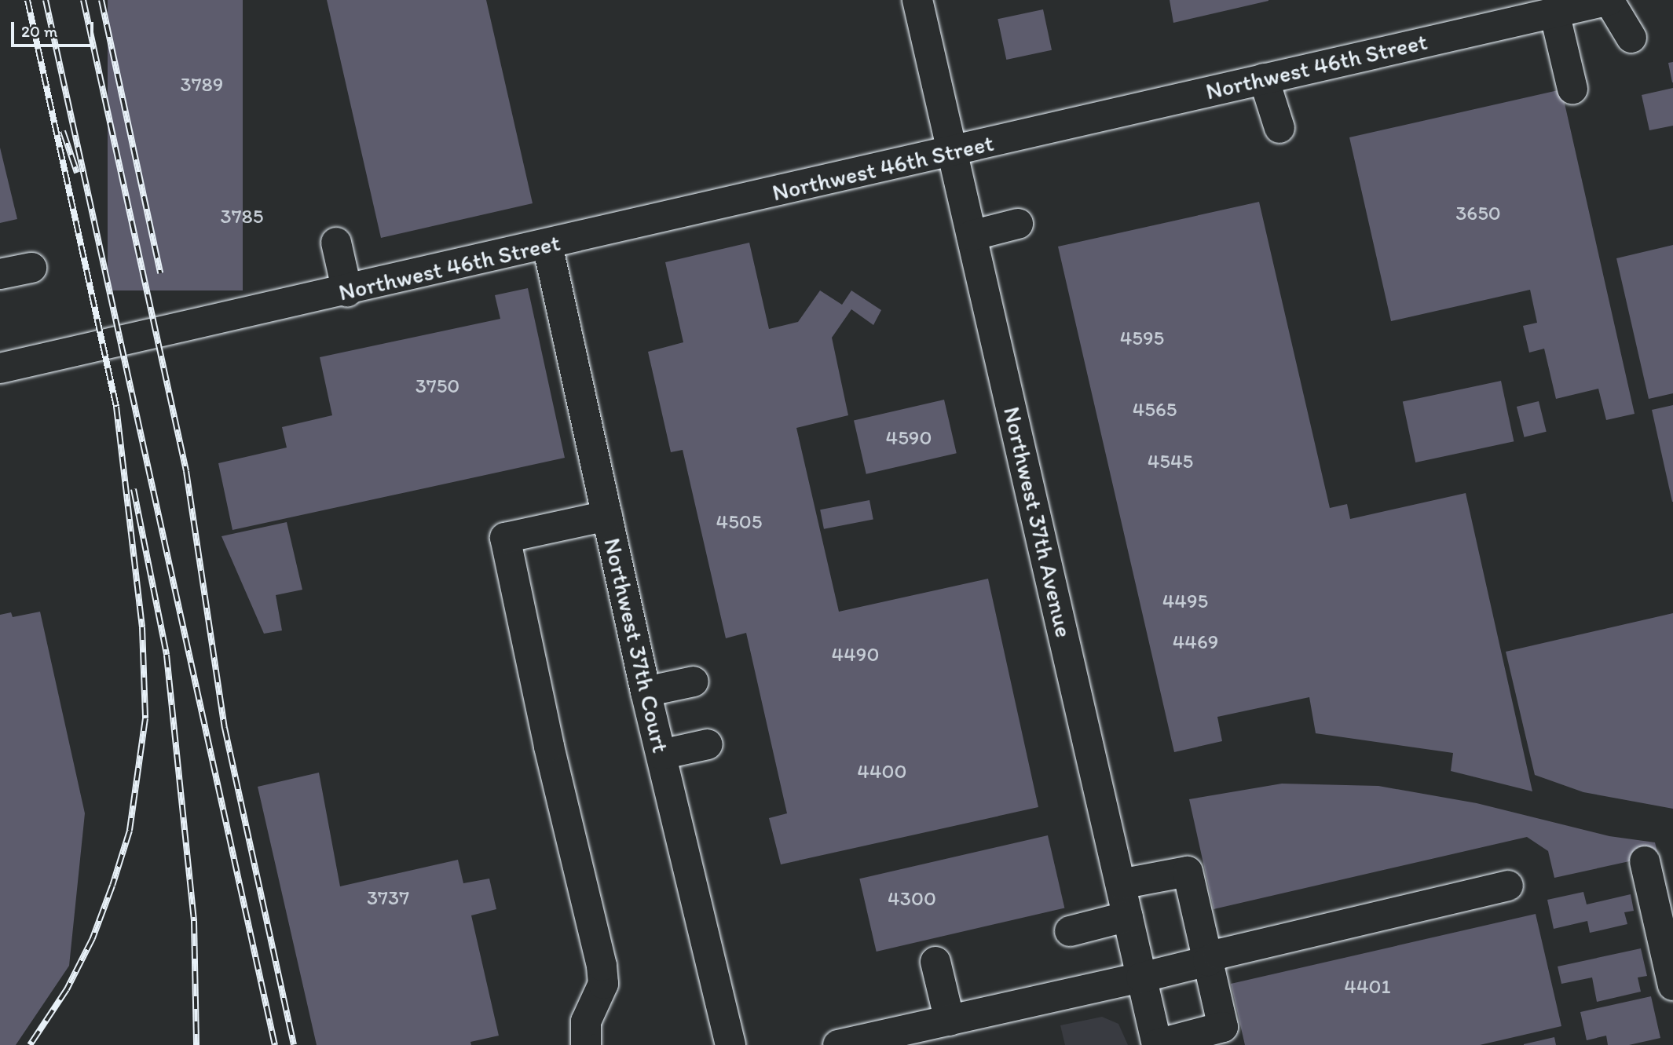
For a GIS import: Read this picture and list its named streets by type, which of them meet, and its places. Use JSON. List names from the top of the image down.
{
  "streets": {
    "street": ["Northwest 46th Street", "Northwest 37th Avenue", "Northwest 37th Court"]
  },
  "crossings": [
    ["Northwest 46th Street", "Northwest 37th Avenue"],
    ["Northwest 46th Street", "Northwest 37th Court"]
  ],
  "house_numbers": [
    "3789",
    "3650",
    "3785",
    "4595",
    "3750",
    "4565",
    "4590",
    "4545",
    "4505",
    "4495",
    "4469",
    "4490",
    "4400",
    "3737",
    "4300",
    "4401"
  ],
  "scale_bar": "20 m"
}
